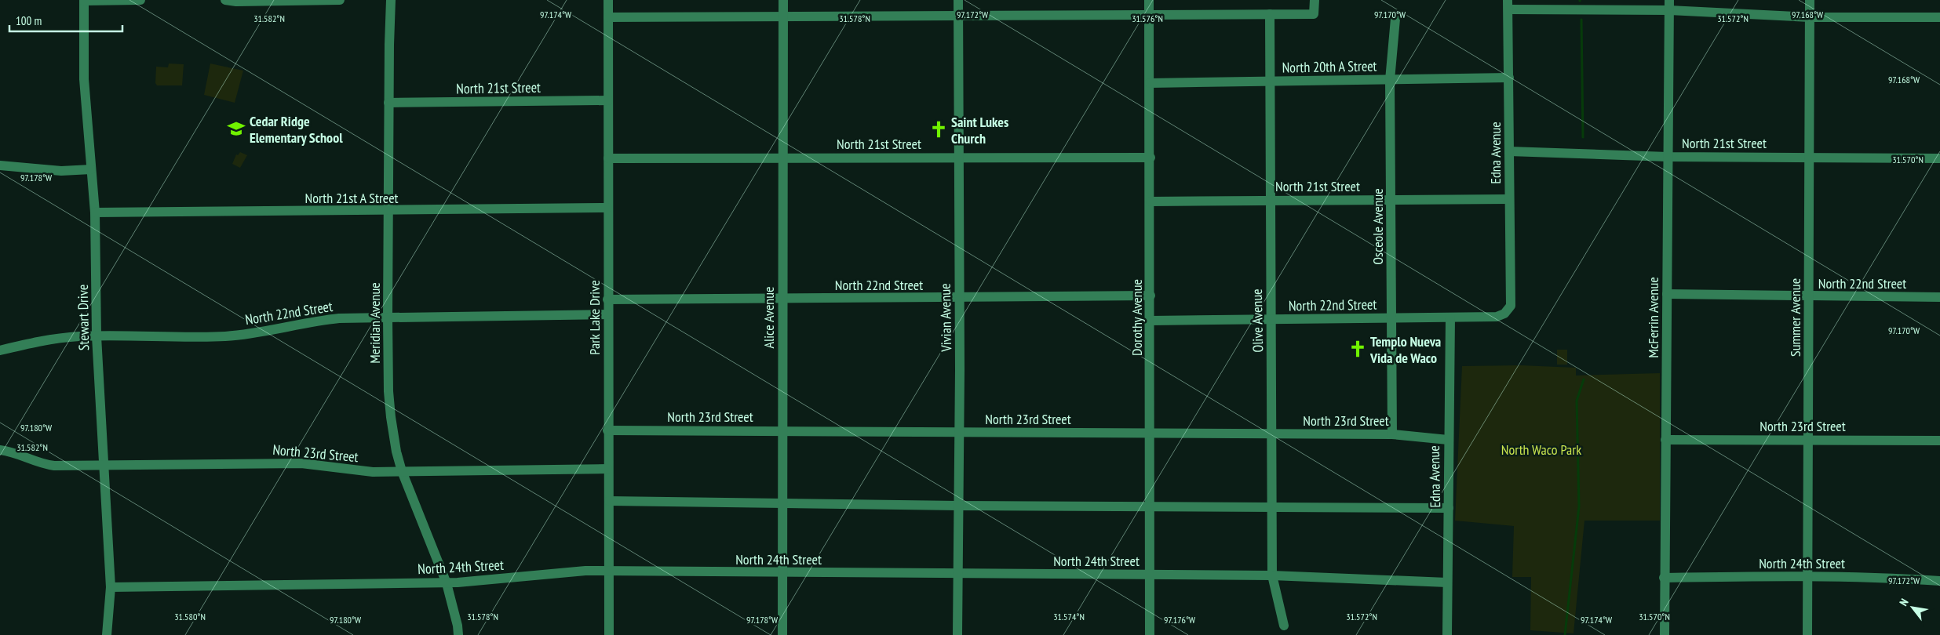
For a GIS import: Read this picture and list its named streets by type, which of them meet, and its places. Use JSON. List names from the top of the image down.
{
  "streets": {
    "street": [
      "North 20th A Street",
      "North 21st Street",
      "Edna Avenue",
      "North 21st A Street",
      "Osceole Avenue",
      "North 22nd Street",
      "Stewart Drive",
      "Park Lake Drive",
      "Alice Avenue",
      "Vivian Avenue",
      "Dorothy Avenue",
      "McFerrin Avenue",
      "Summer Avenue",
      "Olive Avenue",
      "Meridian Avenue",
      "North 23rd Street",
      "North 24th Street"
    ]
  },
  "crossings": [
    ["North 20th A Street", "Edna Avenue"],
    ["North 20th A Street", "Osceole Avenue"],
    ["North 20th A Street", "Dorothy Avenue"],
    ["North 20th A Street", "Olive Avenue"],
    ["North 21st Street", "Edna Avenue"],
    ["North 21st Street", "Osceole Avenue"],
    ["North 21st Street", "Park Lake Drive"],
    ["North 21st Street", "Alice Avenue"],
    ["North 21st Street", "Vivian Avenue"],
    ["North 21st Street", "Dorothy Avenue"],
    ["North 21st Street", "McFerrin Avenue"],
    ["North 21st Street", "Summer Avenue"],
    ["North 21st Street", "Olive Avenue"],
    ["North 21st Street", "Meridian Avenue"],
    ["Edna Avenue", "North 22nd Street"],
    ["Edna Avenue", "North 23rd Street"],
    ["Edna Avenue", "North 24th Street"],
    ["North 21st A Street", "Stewart Drive"],
    ["North 21st A Street", "Park Lake Drive"],
    ["North 21st A Street", "Meridian Avenue"],
    ["Osceole Avenue", "North 22nd Street"],
    ["Osceole Avenue", "North 23rd Street"],
    ["North 22nd Street", "Stewart Drive"],
    ["North 22nd Street", "Park Lake Drive"],
    ["North 22nd Street", "Alice Avenue"],
    ["North 22nd Street", "Vivian Avenue"],
    ["North 22nd Street", "Dorothy Avenue"],
    ["North 22nd Street", "McFerrin Avenue"],
    ["North 22nd Street", "Summer Avenue"],
    ["North 22nd Street", "Olive Avenue"],
    ["North 22nd Street", "Meridian Avenue"],
    ["Stewart Drive", "North 23rd Street"],
    ["Stewart Drive", "North 24th Street"],
    ["Park Lake Drive", "North 23rd Street"],
    ["Park Lake Drive", "North 24th Street"],
    ["Alice Avenue", "North 23rd Street"],
    ["Alice Avenue", "North 24th Street"],
    ["Vivian Avenue", "North 23rd Street"],
    ["Vivian Avenue", "North 24th Street"],
    ["Dorothy Avenue", "North 23rd Street"],
    ["Dorothy Avenue", "North 24th Street"],
    ["McFerrin Avenue", "North 23rd Street"],
    ["McFerrin Avenue", "North 24th Street"],
    ["Summer Avenue", "North 23rd Street"],
    ["Summer Avenue", "North 24th Street"],
    ["Olive Avenue", "North 23rd Street"],
    ["Olive Avenue", "North 24th Street"],
    ["Meridian Avenue", "North 23rd Street"],
    ["Meridian Avenue", "North 24th Street"]
  ],
  "parks": ["North Waco Park"],
  "places": {
    "school or university": ["Cedar Ridge Elementary School"],
    "church": ["Saint Lukes Church", "Templo Nueva Vida de Waco"]
  },
  "scale_bar": "100 m",
  "north": "top left",
  "coordinates": [
    "97.172°W",
    "97.168°W",
    "97.174°W",
    "97.170°W",
    "31.582°N",
    "31.572°N",
    "31.578°N",
    "31.576°N",
    "31.570°N",
    "97.178°W",
    "97.180°W",
    "31.580°N",
    "31.574°N",
    "97.176°W"
  ]
}
